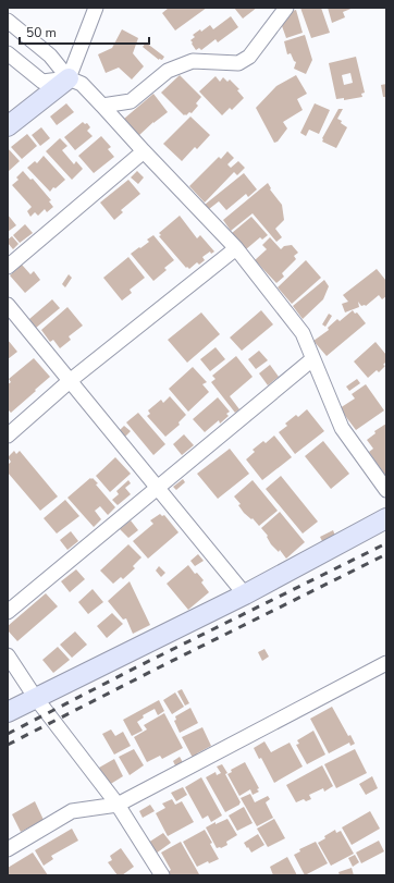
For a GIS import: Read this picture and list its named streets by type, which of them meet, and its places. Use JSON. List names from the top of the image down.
{
  "scale_bar": "50 m"
}
